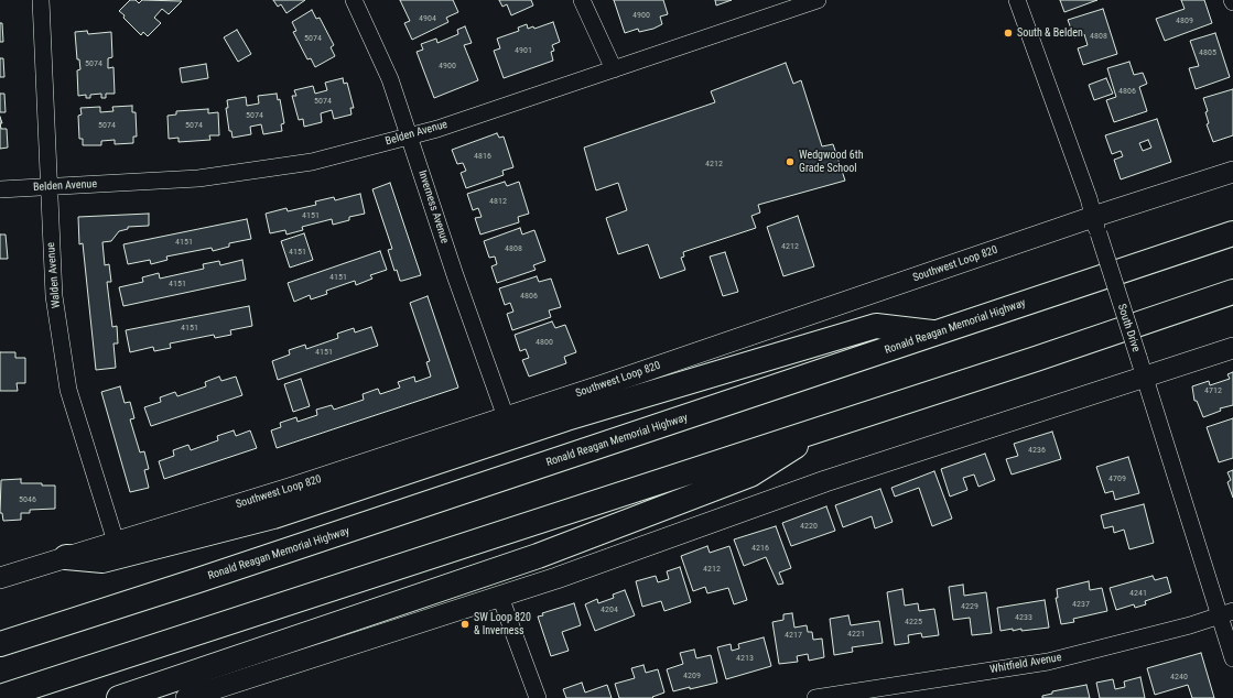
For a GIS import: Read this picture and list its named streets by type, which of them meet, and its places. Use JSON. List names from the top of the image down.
{
  "streets": {
    "highway": ["Ronald Reagan Memorial Highway"],
    "main road": ["Southwest Loop 820"],
    "street": [
      "Belden Avenue",
      "Inverness Avenue",
      "Walden Avenue",
      "South Drive",
      "Whitfield Avenue"
    ]
  },
  "crossings": [
    ["Belden Avenue", "Inverness Avenue"],
    ["Belden Avenue", "Walden Avenue"],
    ["Inverness Avenue", "Southwest Loop 820"],
    ["Southwest Loop 820", "Walden Avenue"],
    ["Southwest Loop 820", "South Drive"],
    ["South Drive", "Whitfield Avenue"]
  ],
  "places": ["South & Belden", "Wedgwood 6th Grade School", "SW Loop 820 & Inverness"],
  "house_numbers": [
    "4900",
    "4904",
    "4809",
    "4808",
    "5074",
    "4901",
    "4805",
    "5074",
    "4900",
    "4806",
    "5074",
    "5074",
    "5074",
    "5074",
    "4816",
    "4212",
    "4812",
    "4151",
    "4151",
    "4212",
    "4808",
    "4151",
    "4151",
    "4151",
    "4806",
    "4151",
    "4800",
    "4151",
    "4712",
    "4236",
    "4709",
    "5046",
    "4220",
    "4216",
    "4212",
    "4241",
    "4237",
    "4229",
    "4204",
    "4233",
    "4225",
    "4221",
    "4217",
    "4213",
    "4209",
    "4240"
  ]
}
